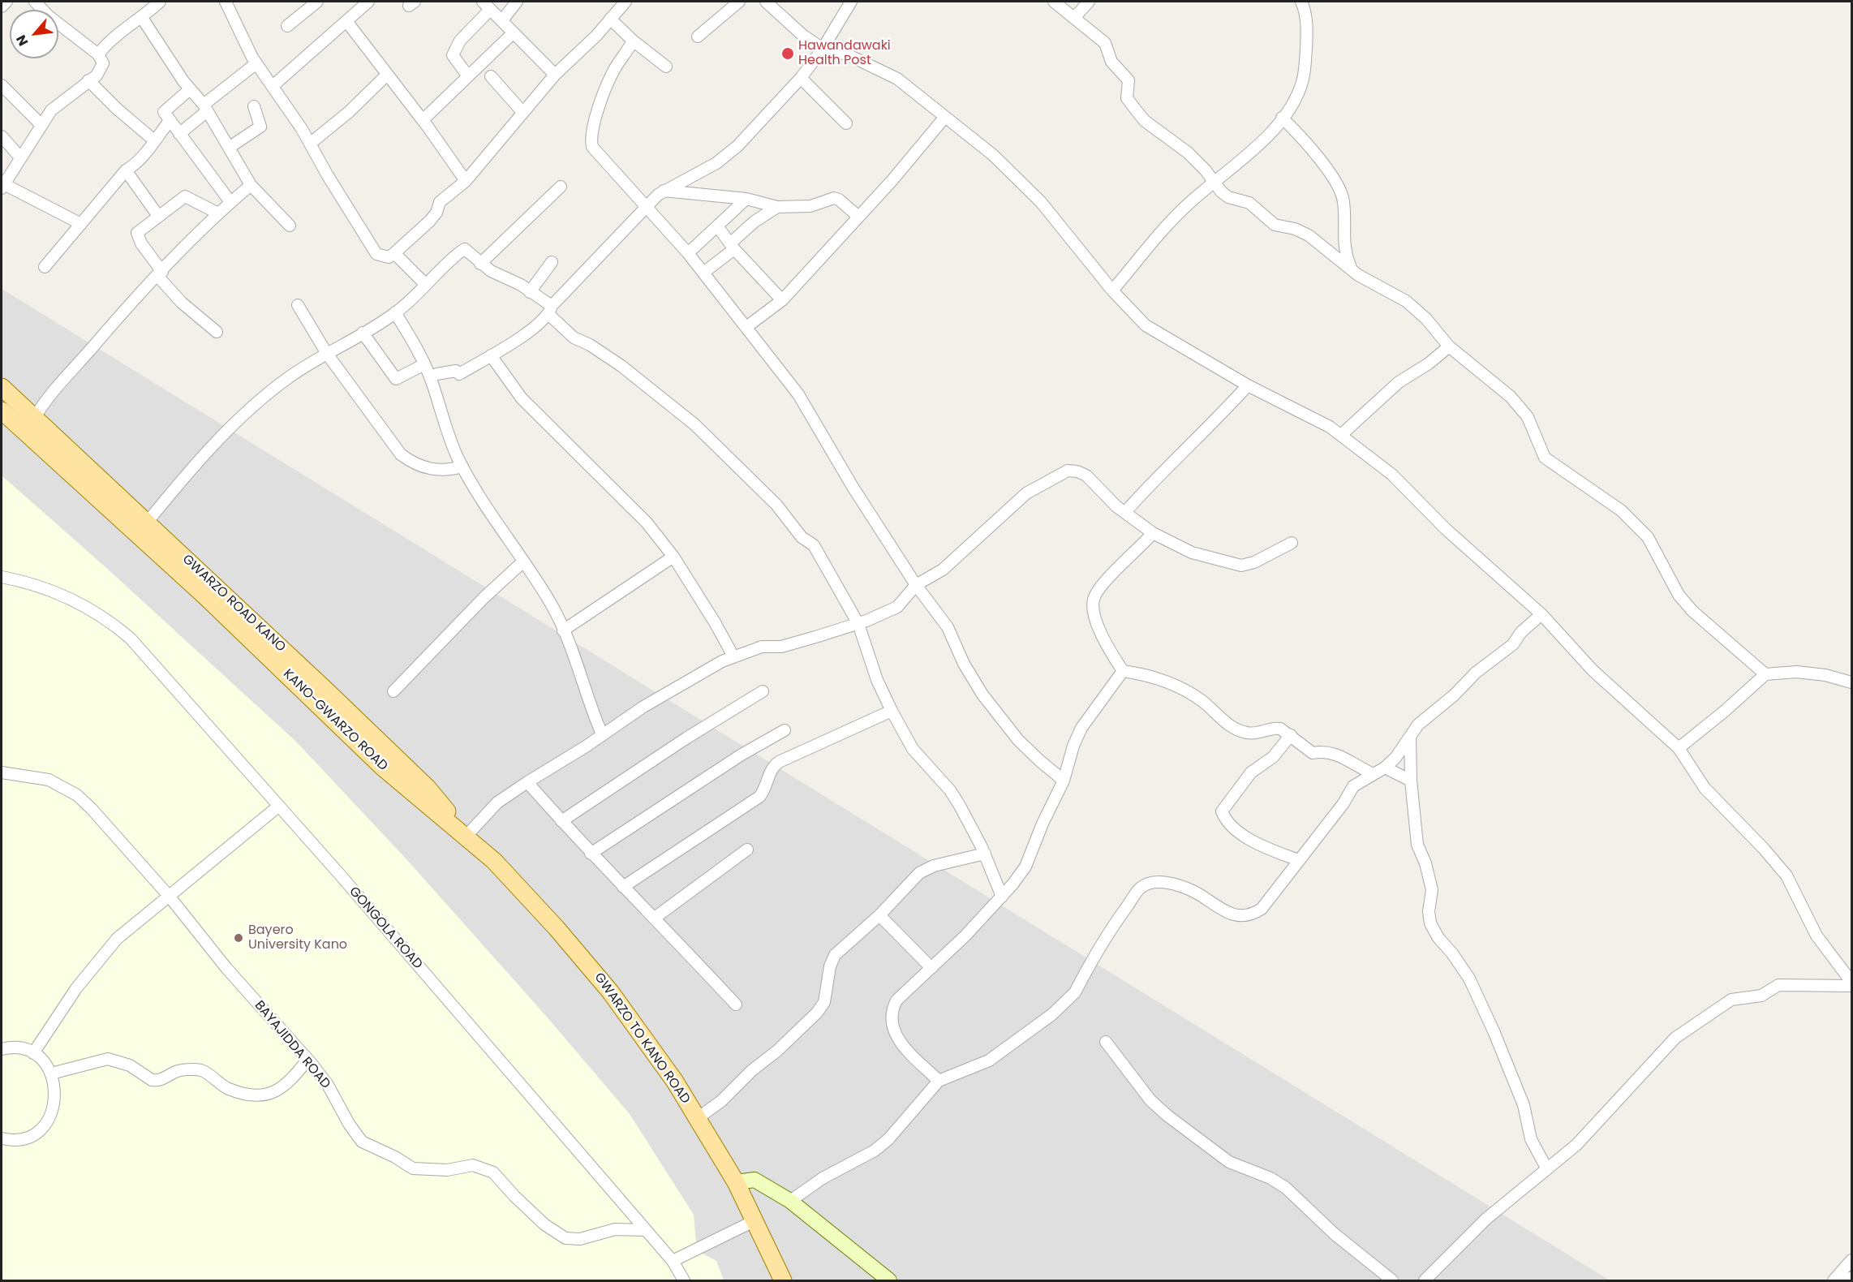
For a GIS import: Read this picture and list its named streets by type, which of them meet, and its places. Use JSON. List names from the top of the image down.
{
  "streets": {
    "main road": ["GWARZO ROAD KANO", "KANO-GWARZO ROAD", "GWARZO TO KANO ROAD"],
    "street": ["GONGOLA ROAD", "BAYAJIDDA ROAD"]
  },
  "crossings": [
    ["GWARZO ROAD KANO", "KANO-GWARZO ROAD"],
    ["GWARZO ROAD KANO", "GWARZO TO KANO ROAD"],
    ["KANO-GWARZO ROAD", "GWARZO TO KANO ROAD"],
    ["GONGOLA ROAD", "BAYAJIDDA ROAD"]
  ],
  "places": ["Hawandawaki Health Post", "Bayero University Kano"],
  "north": "bottom left"
}
